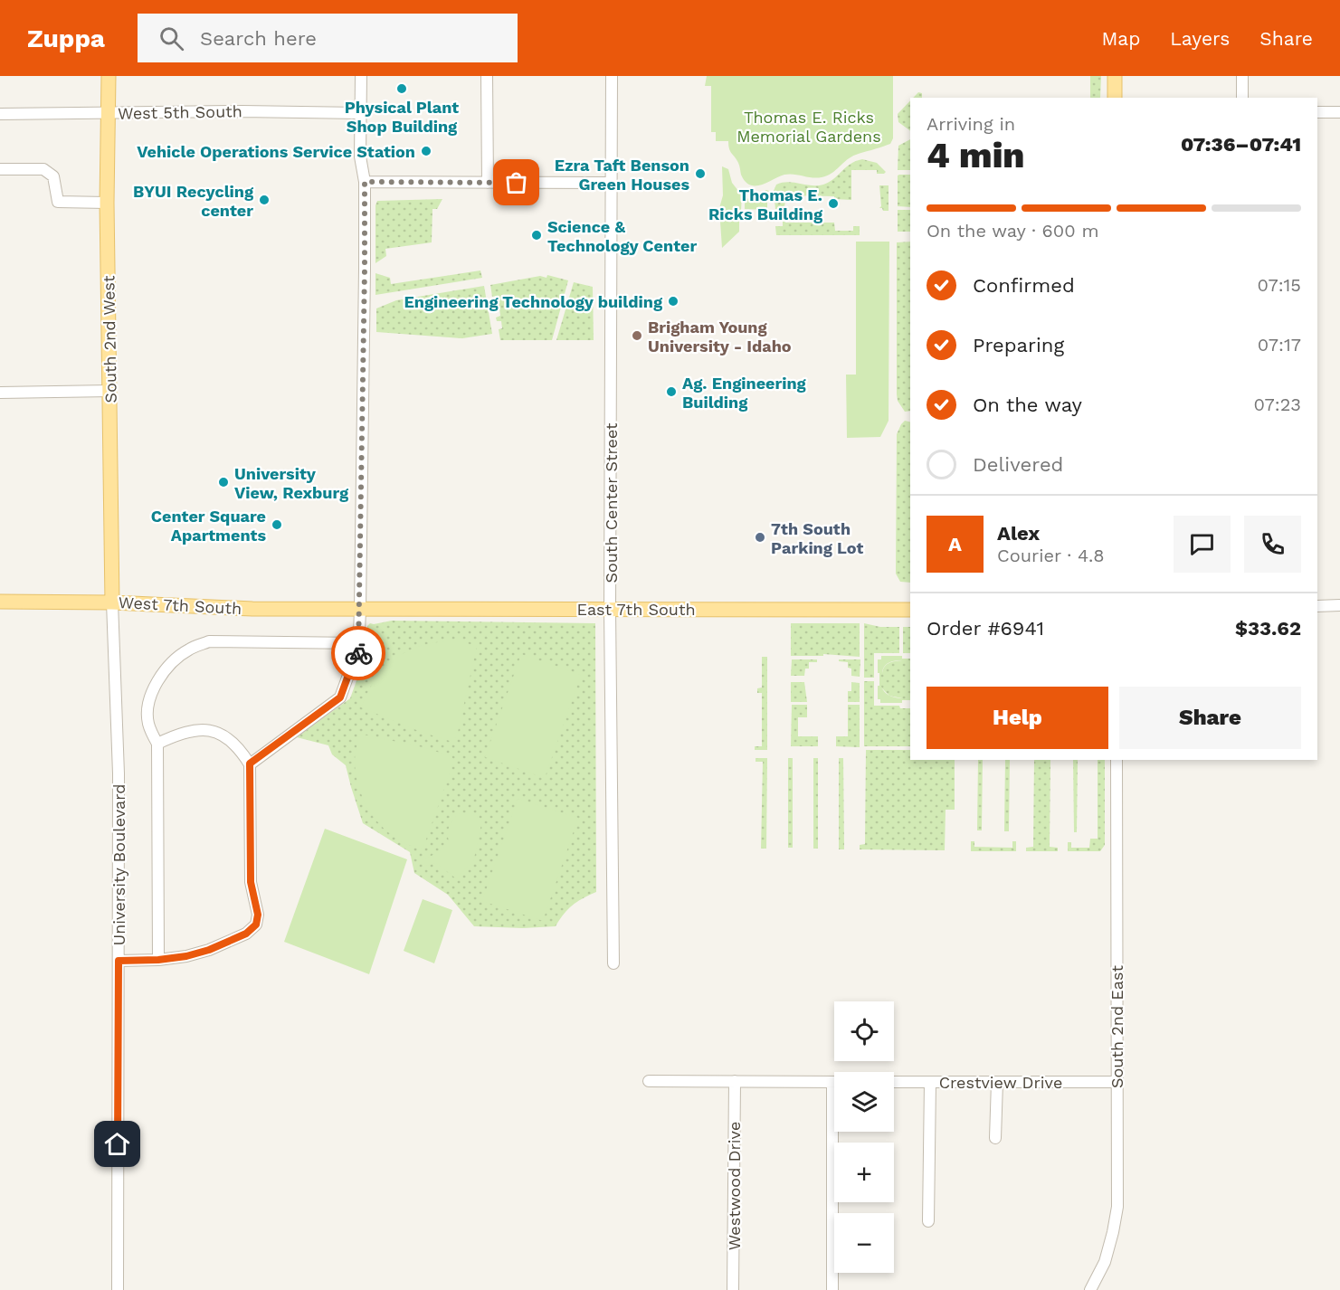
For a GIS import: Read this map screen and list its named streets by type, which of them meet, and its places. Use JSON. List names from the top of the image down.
{
  "streets": {
    "main road": ["South 2nd West", "West 7th South", "East 7th South"],
    "street": [
      "West 5th South",
      "South Center Street",
      "University Boulevard",
      "South 2nd East",
      "Crestview Drive",
      "Westwood Drive"
    ]
  },
  "crossings": [
    ["West 5th South", "South 2nd West"],
    ["South 2nd West", "West 7th South"],
    ["South 2nd West", "University Boulevard"],
    ["South Center Street", "East 7th South"],
    ["West 7th South", "East 7th South"],
    ["West 7th South", "University Boulevard"],
    ["South 2nd East", "Crestview Drive"]
  ],
  "parks": ["Thomas E. Ricks Memorial Gardens"],
  "places": [
    "Physical Plant Shop Building",
    "Vehicle Operations Service Station",
    "Ezra Taft Benson Green Houses",
    "BYUI Recycling center",
    "Thomas E. Ricks Building",
    "Science & Technology Center",
    "Engineering Technology building",
    "Brigham Young University - Idaho",
    "Ag. Engineering Building",
    "University View, Rexburg",
    "Center Square Apartments",
    "7th South Parking Lot"
  ],
  "page": {
    "header": "Zuppa",
    "search": "Search here",
    "nav": ["Map", "Layers", "Share"],
    "heading": ["4 min", "Arriving in", "07:36–07:41"],
    "panel": [
      "Alex",
      "Courier · 4.8",
      "Order #6941",
      "$33.62"
    ],
    "bar": "On the way · 600 m",
    "list": [
      ["Confirmed", "07:15"],
      ["Preparing", "07:17"],
      ["On the way", "07:23"],
      "Delivered"
    ],
    "round": "A",
    "buttons": ["Help", "Share"],
    "map_buttons": ["+", "−"]
  }
}
